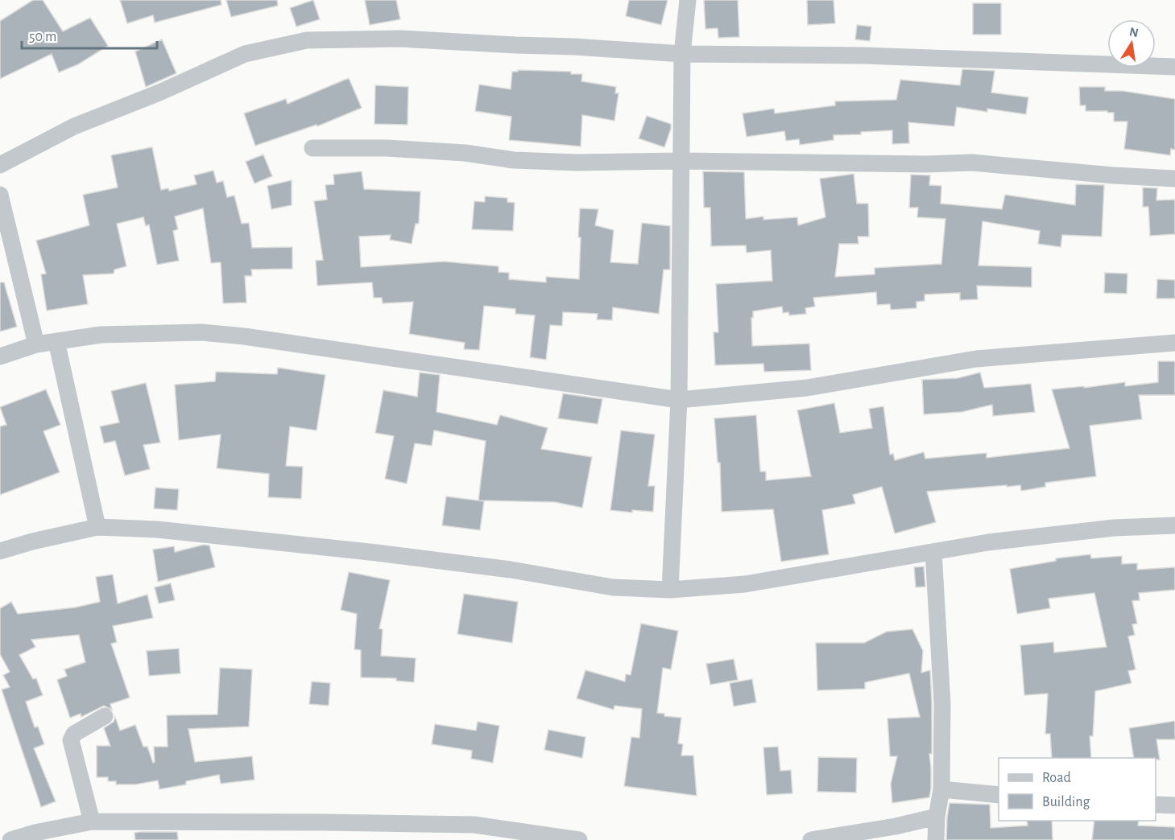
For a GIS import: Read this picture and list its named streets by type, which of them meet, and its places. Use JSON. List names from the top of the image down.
{
  "legend": ["Road", "Building"],
  "scale_bar": "50 m",
  "north": "top"
}
